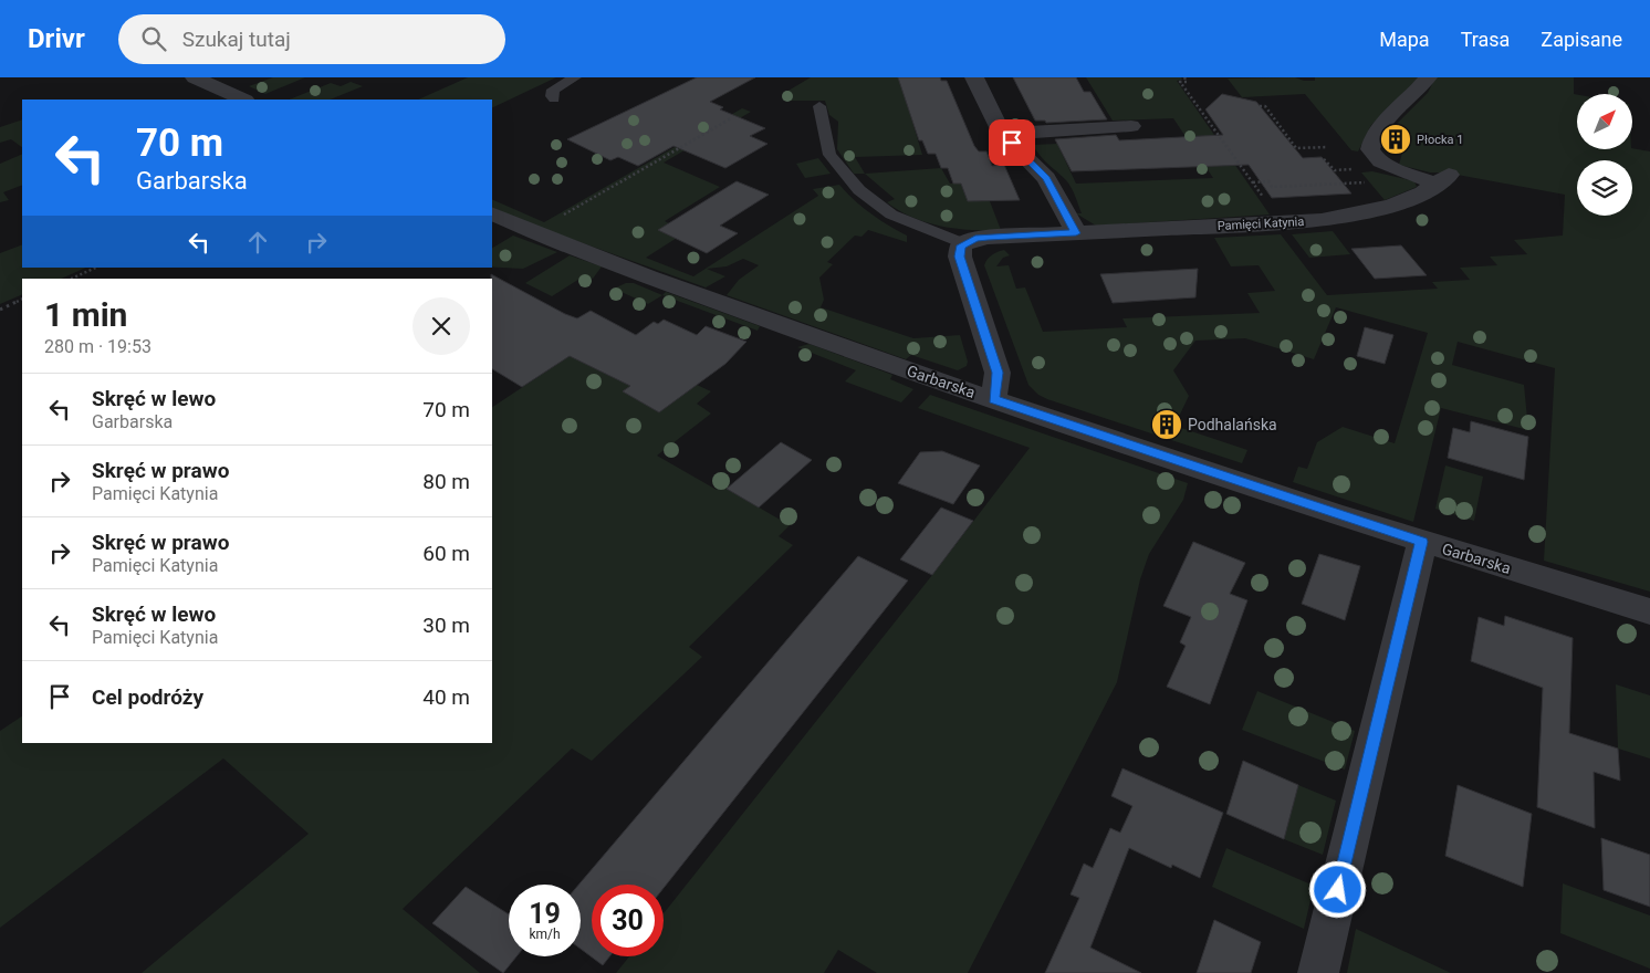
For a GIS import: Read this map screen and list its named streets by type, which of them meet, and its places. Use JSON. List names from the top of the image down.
{
  "streets": {
    "street": ["Pamięci Katynia", "Garbarska"]
  },
  "places": {
    "building": ["Płocka 1", "Podhalańska"]
  },
  "north": "top right",
  "page": {
    "header": "Drivr",
    "search": "Szukaj tutaj",
    "nav": ["Mapa", "Trasa", "Zapisane"],
    "turn": ["70 m", "Garbarska"],
    "heading": ["1 min", "280 m · 19:53"],
    "list": [
      {
        "name": "Skręć w lewo",
        "note": "Garbarska",
        "value": "70 m"
      },
      {
        "name": "Skręć w prawo",
        "note": "Pamięci Katynia",
        "value": "80 m"
      },
      {
        "name": "Skręć w prawo",
        "note": "Pamięci Katynia",
        "value": "60 m"
      },
      {
        "name": "Skręć w lewo",
        "note": "Pamięci Katynia",
        "value": "30 m"
      },
      {
        "name": "Cel podróży",
        "value": "40 m"
      }
    ],
    "speed": "19 km/h",
    "limit": "30"
  }
}
